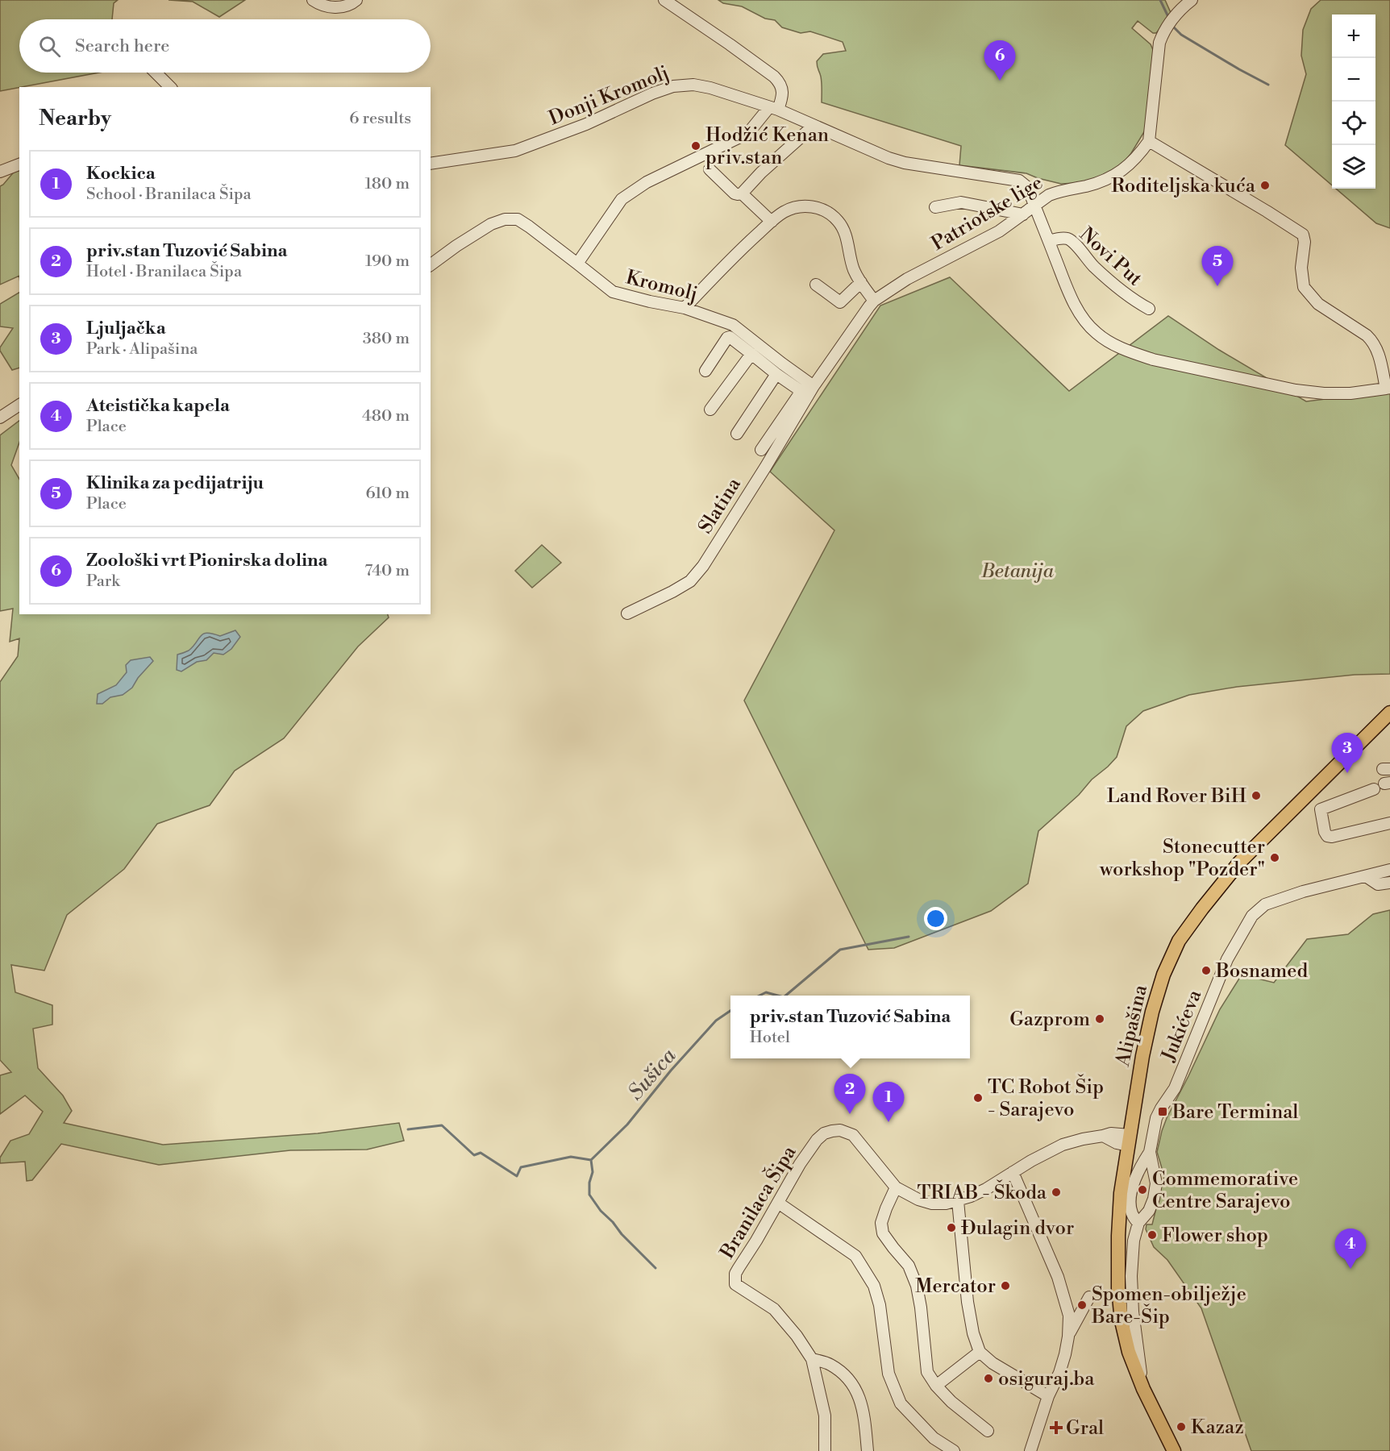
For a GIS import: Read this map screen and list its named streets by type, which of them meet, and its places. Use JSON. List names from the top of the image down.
{
  "streets": {
    "main road": ["Alipašina"],
    "street": [
      "Donji Kromolj",
      "Patriotske lige",
      "Novi Put",
      "Kromolj",
      "Slatina",
      "Jukićeva",
      "Branilaca Šipa"
    ]
  },
  "crossings": [
    ["Donji Kromolj", "Patriotske lige"],
    ["Donji Kromolj", "Novi Put"],
    ["Patriotske lige", "Kromolj"],
    ["Patriotske lige", "Slatina"],
    ["Kromolj", "Slatina"],
    ["Alipašina", "Jukićeva"],
    ["Alipašina", "Branilaca Šipa"]
  ],
  "water": ["Sušica"],
  "parks": ["Betanija"],
  "places": {
    "other": [
      "Hodžić Kenan priv.stan",
      "Roditeljska kuća",
      "Land Rover BiH",
      "Stonecutter workshop \"Pozder\"",
      "Bosnamed",
      "Gazprom",
      "TC Robot Šip - Sarajevo",
      "Commemorative Centre Sarajevo",
      "TRIAB - Škoda",
      "Đulagin dvor",
      "Flower shop",
      "Mercator",
      "Spomen-obilježje Bare-Šip",
      "osiguraj.ba",
      "Kazaz"
    ],
    "transit": ["Bare Terminal"],
    "health": ["Gral"]
  },
  "page": {
    "map_buttons": ["+", "−"],
    "search": "Search here",
    "pins": [
      "6",
      "5",
      "3",
      "2",
      "1",
      "4"
    ],
    "heading": ["Nearby", "6 results"],
    "list": [
      {
        "mark": "1",
        "name": "Kockica",
        "note": "School · Branilaca Šipa",
        "value": "180 m"
      },
      {
        "mark": "2",
        "name": "priv.stan Tuzović Sabina",
        "note": "Hotel · Branilaca Šipa",
        "value": "190 m"
      },
      {
        "mark": "3",
        "name": "Ljuljačka",
        "note": "Park · Alipašina",
        "value": "380 m"
      },
      {
        "mark": "4",
        "name": "Ateistička kapela",
        "note": "Place",
        "value": "480 m"
      },
      {
        "mark": "5",
        "name": "Klinika za pedijatriju",
        "note": "Place",
        "value": "610 m"
      },
      {
        "mark": "6",
        "name": "Zoološki vrt Pionirska dolina",
        "note": "Park",
        "value": "740 m"
      }
    ],
    "popup": ["priv.stan Tuzović Sabina", "Hotel"]
  }
}
